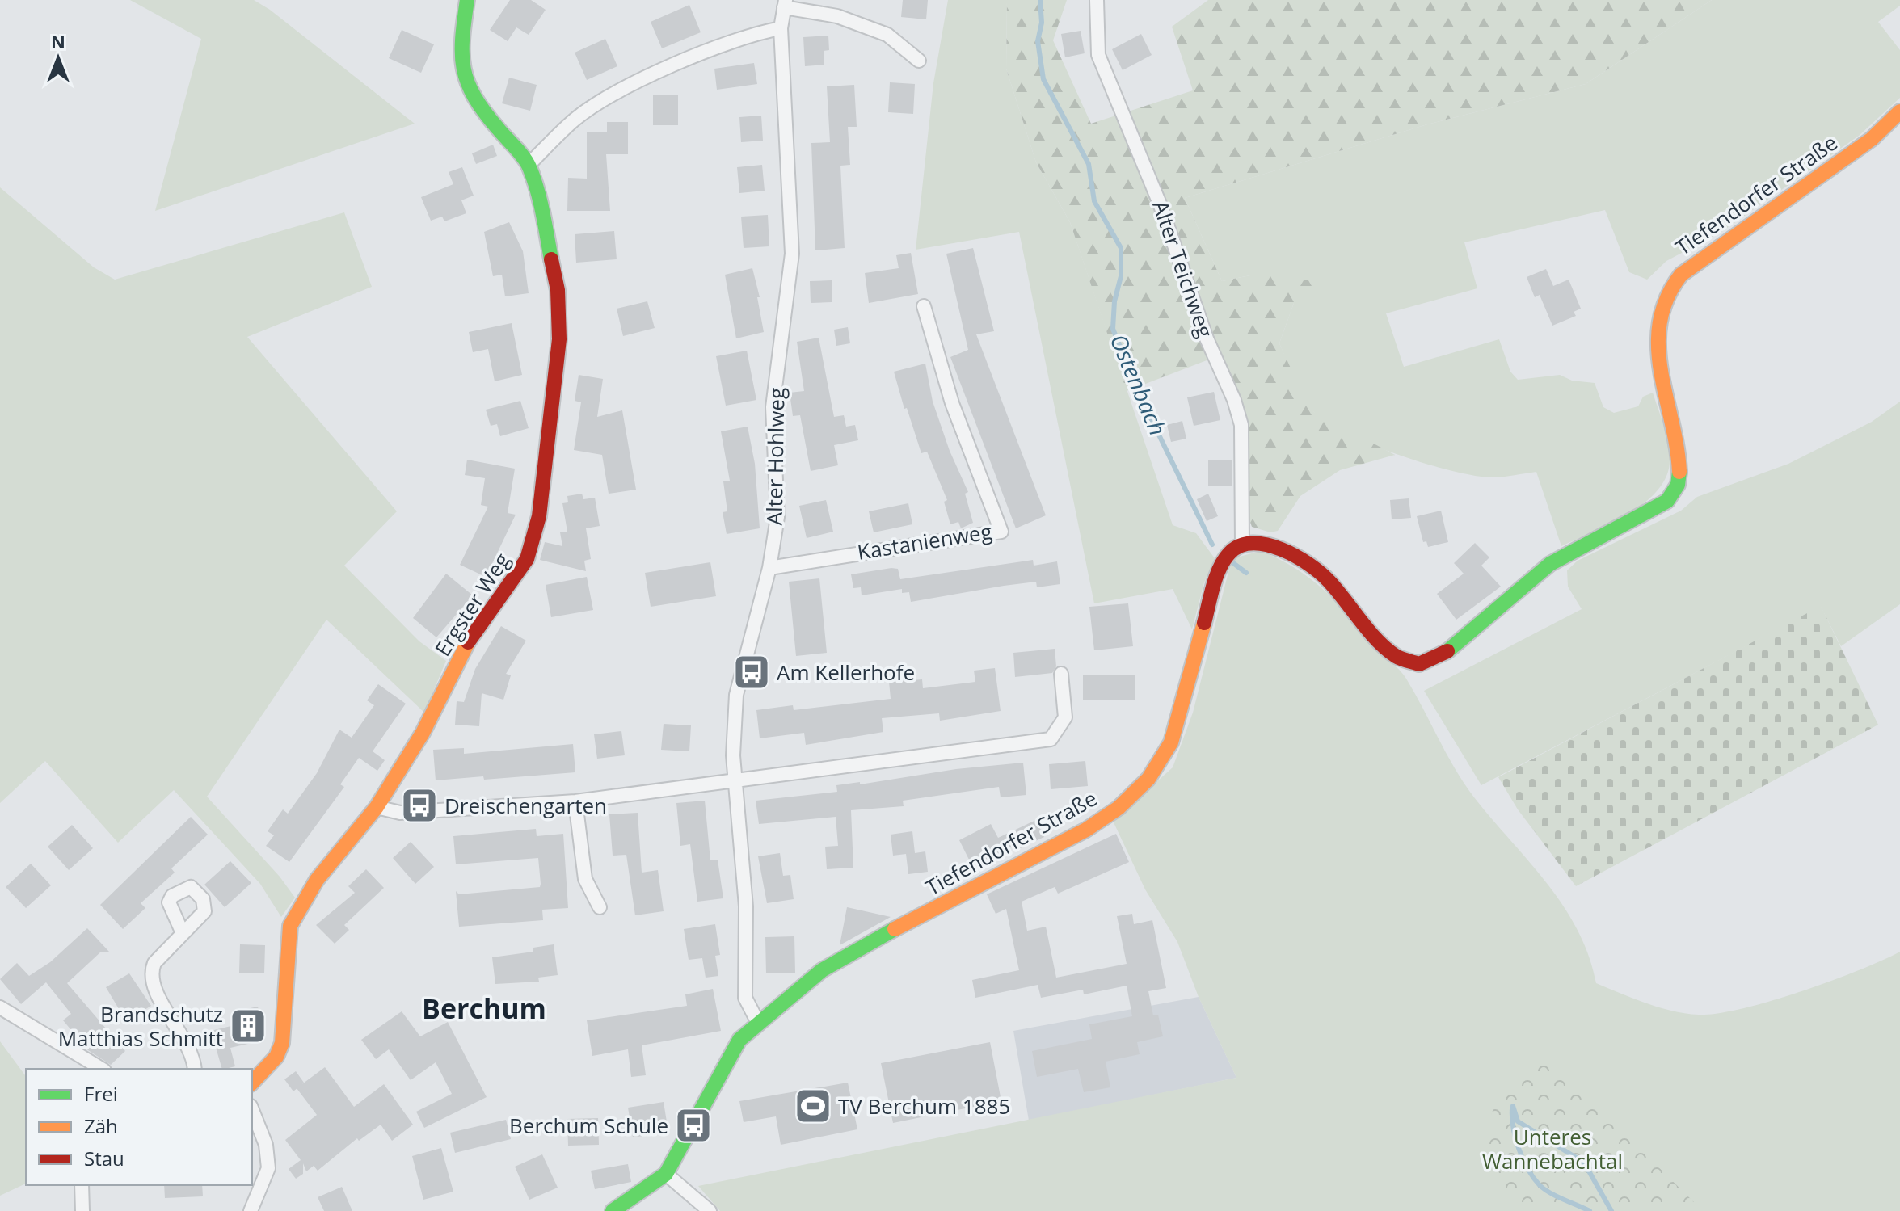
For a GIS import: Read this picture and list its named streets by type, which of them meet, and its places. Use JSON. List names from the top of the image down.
{
  "streets": {
    "street": [
      "Tiefendorfer Straße",
      "Alter Teichweg",
      "Alter Hohlweg",
      "Kastanienweg",
      "Ergster Weg"
    ]
  },
  "crossings": [
    ["Tiefendorfer Straße", "Alter Teichweg"],
    ["Tiefendorfer Straße", "Alter Hohlweg"],
    ["Alter Hohlweg", "Kastanienweg"]
  ],
  "districts": ["Berchum"],
  "water": ["Ostenbach"],
  "parks": ["Unteres Wannebachtal"],
  "places": {
    "bus stop": ["Am Kellerhofe", "Dreischengarten", "Berchum Schule"],
    "building": ["Brandschutz Matthias Schmitt"],
    "sports": ["TV Berchum 1885"]
  },
  "legend": ["Frei", "Zäh", "Stau"],
  "north": "top"
}
